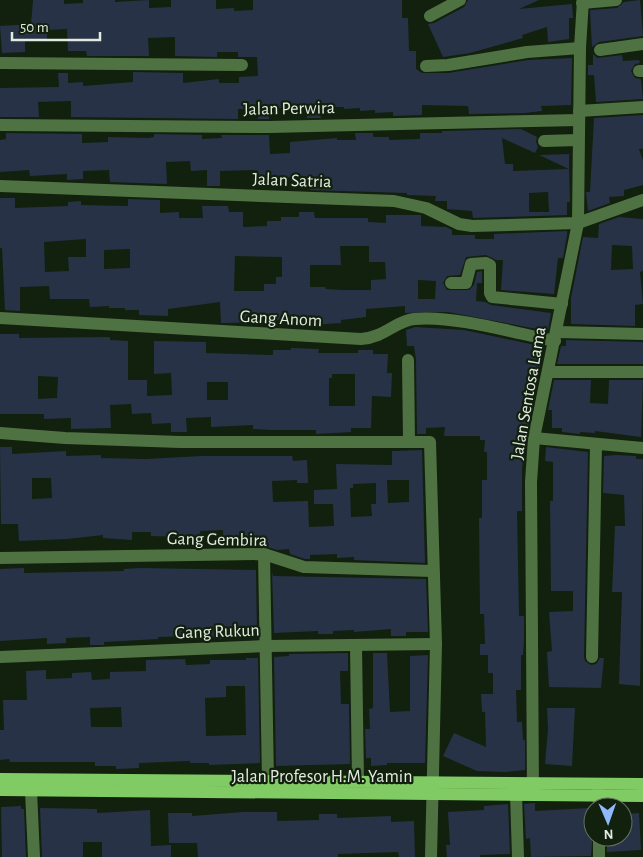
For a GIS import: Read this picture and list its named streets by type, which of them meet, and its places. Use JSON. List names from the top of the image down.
{
  "streets": {
    "main road": ["Jalan Profesor H.M. Yamin"],
    "street": [
      "Jalan Perwira",
      "Jalan Satria",
      "Gang Anom",
      "Jalan Sentosa Lama",
      "Gang Gembira",
      "Gang Rukun"
    ]
  },
  "crossings": [
    ["Jalan Perwira", "Jalan Sentosa Lama"],
    ["Jalan Satria", "Jalan Sentosa Lama"],
    ["Gang Anom", "Jalan Sentosa Lama"],
    ["Jalan Sentosa Lama", "Jalan Profesor H.M. Yamin"]
  ],
  "scale_bar": "50 m",
  "north": "bottom"
}
